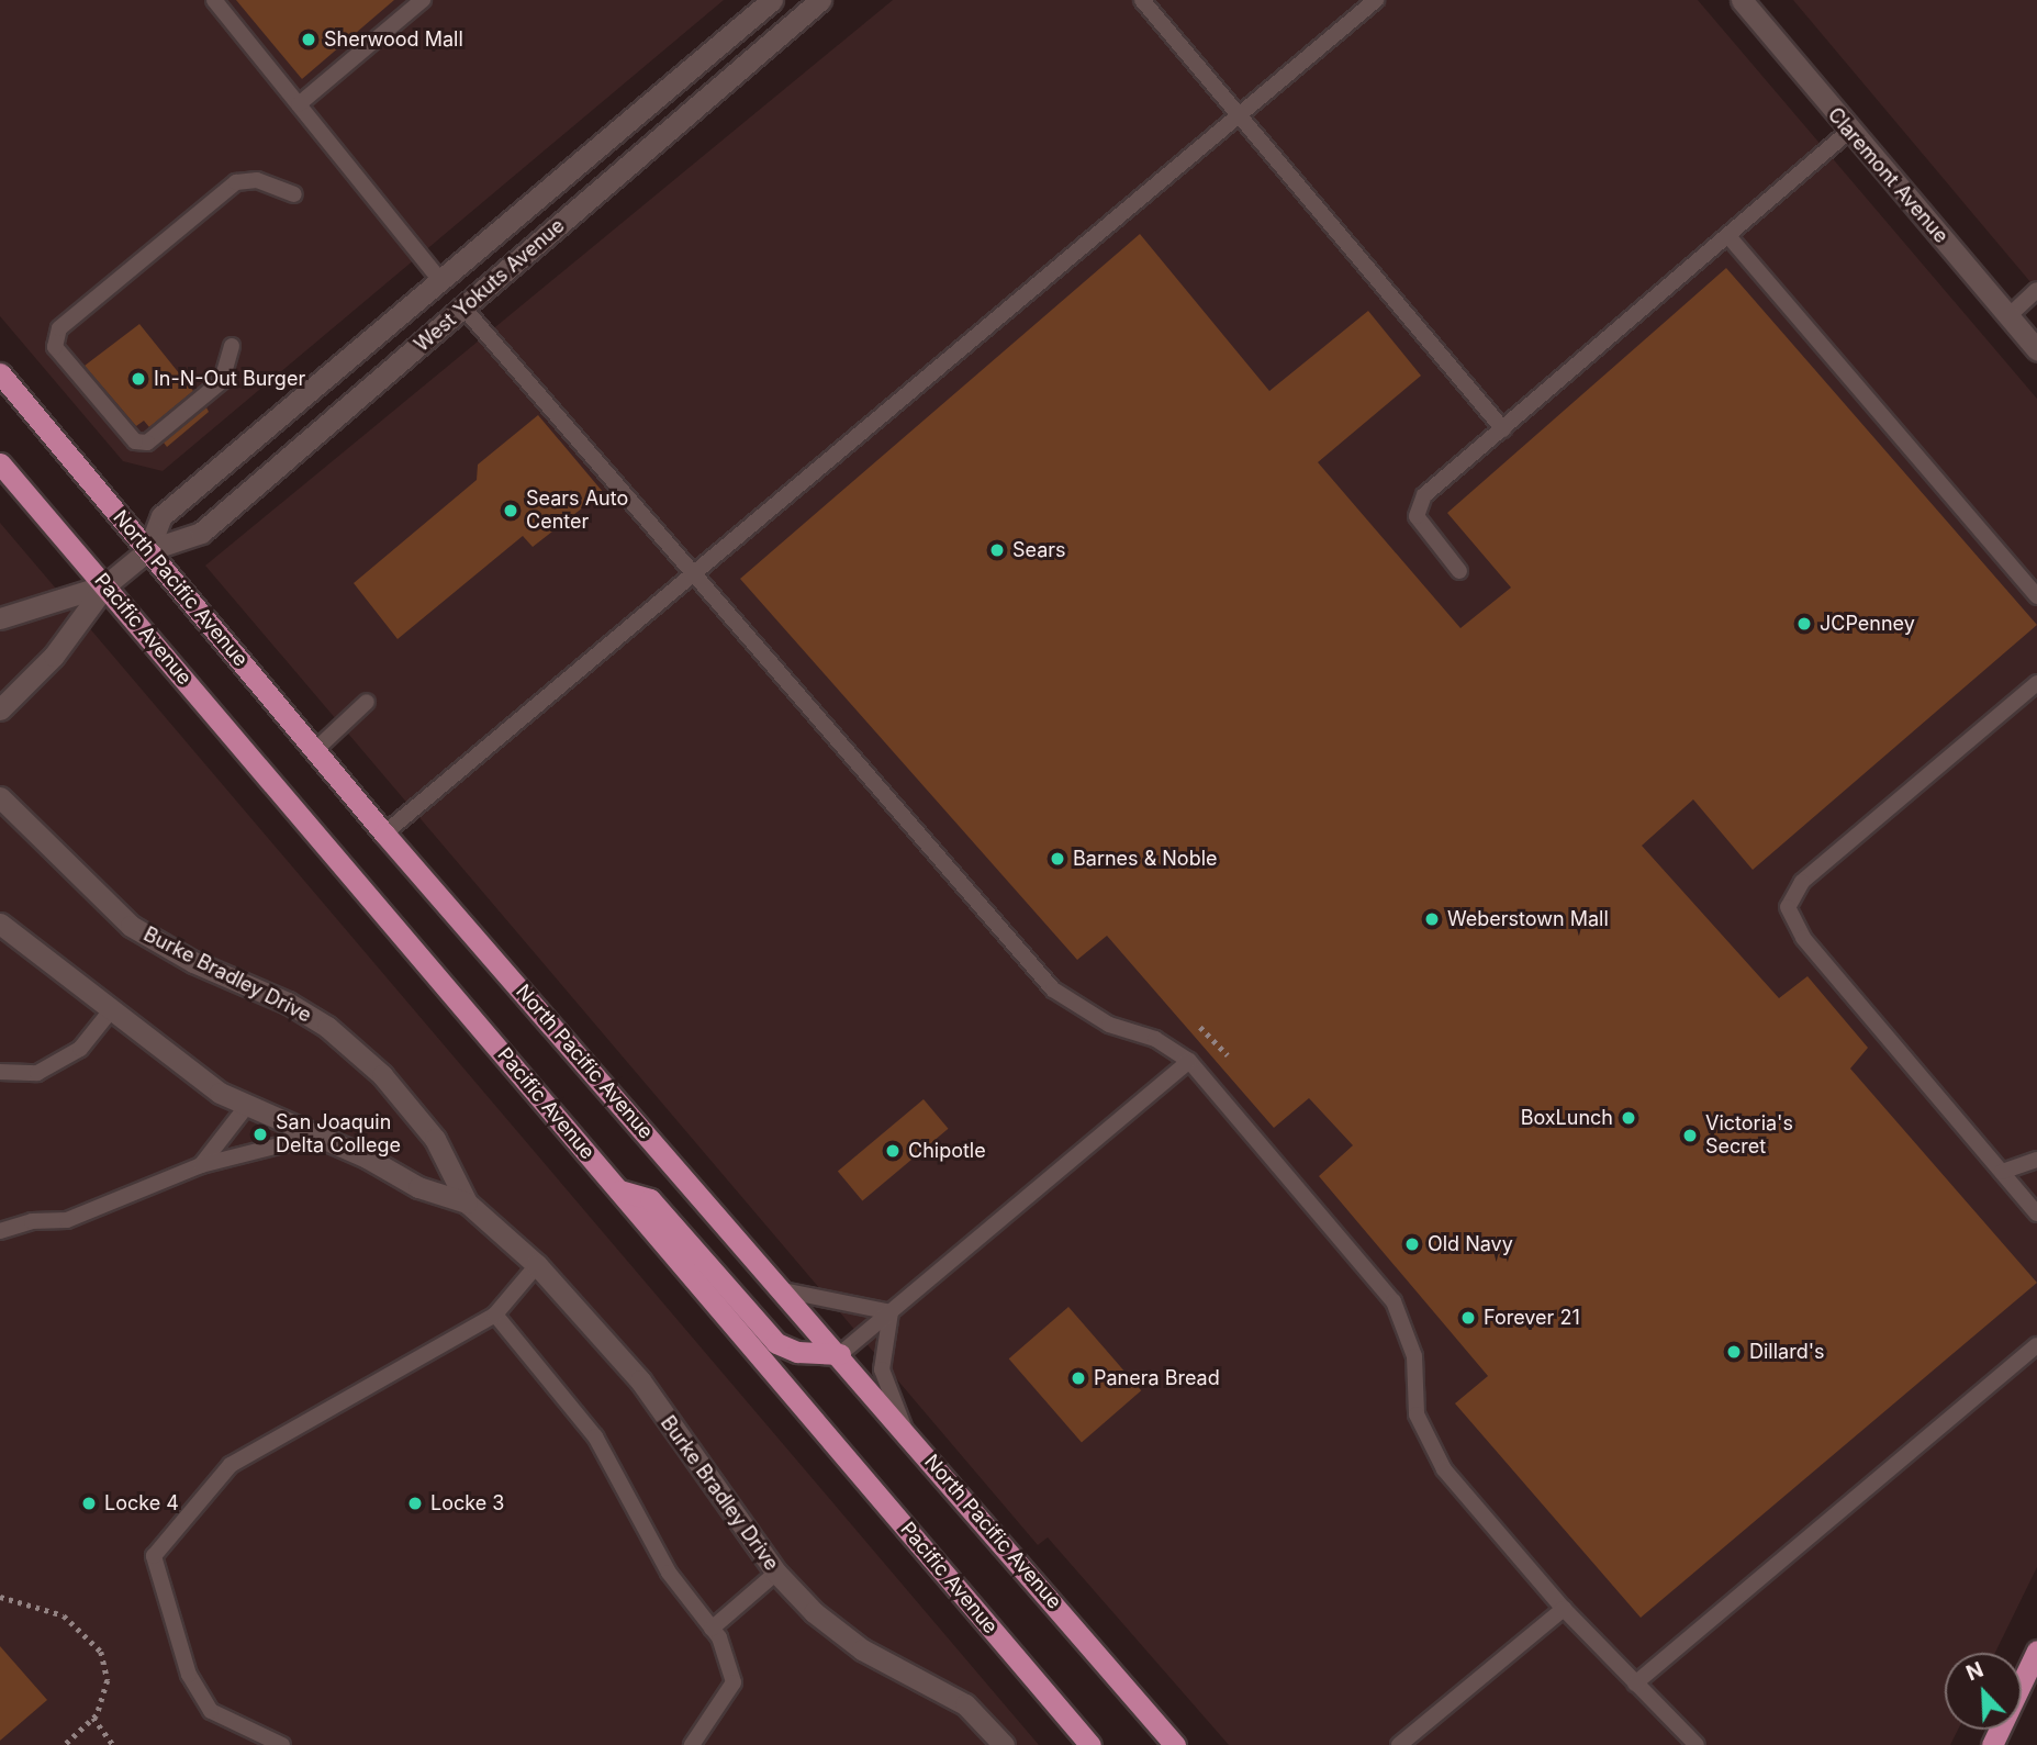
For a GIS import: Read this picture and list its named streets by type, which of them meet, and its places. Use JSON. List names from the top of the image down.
{
  "streets": {
    "main road": ["North Pacific Avenue", "Pacific Avenue"],
    "street": ["Claremont Avenue", "West Yokuts Avenue", "Burke Bradley Drive"]
  },
  "crossings": [
    ["West Yokuts Avenue", "North Pacific Avenue"],
    ["West Yokuts Avenue", "Pacific Avenue"]
  ],
  "places": [
    "Sherwood Mall",
    "In-N-Out Burger",
    "Sears Auto Center",
    "Sears",
    "JCPenney",
    "Barnes & Noble",
    "Weberstown Mall",
    "BoxLunch",
    "San Joaquin Delta College",
    "Victoria's Secret",
    "Chipotle",
    "Old Navy",
    "Forever 21",
    "Dillard's",
    "Panera Bread",
    "Locke 4",
    "Locke 3"
  ],
  "north": "top left"
}
